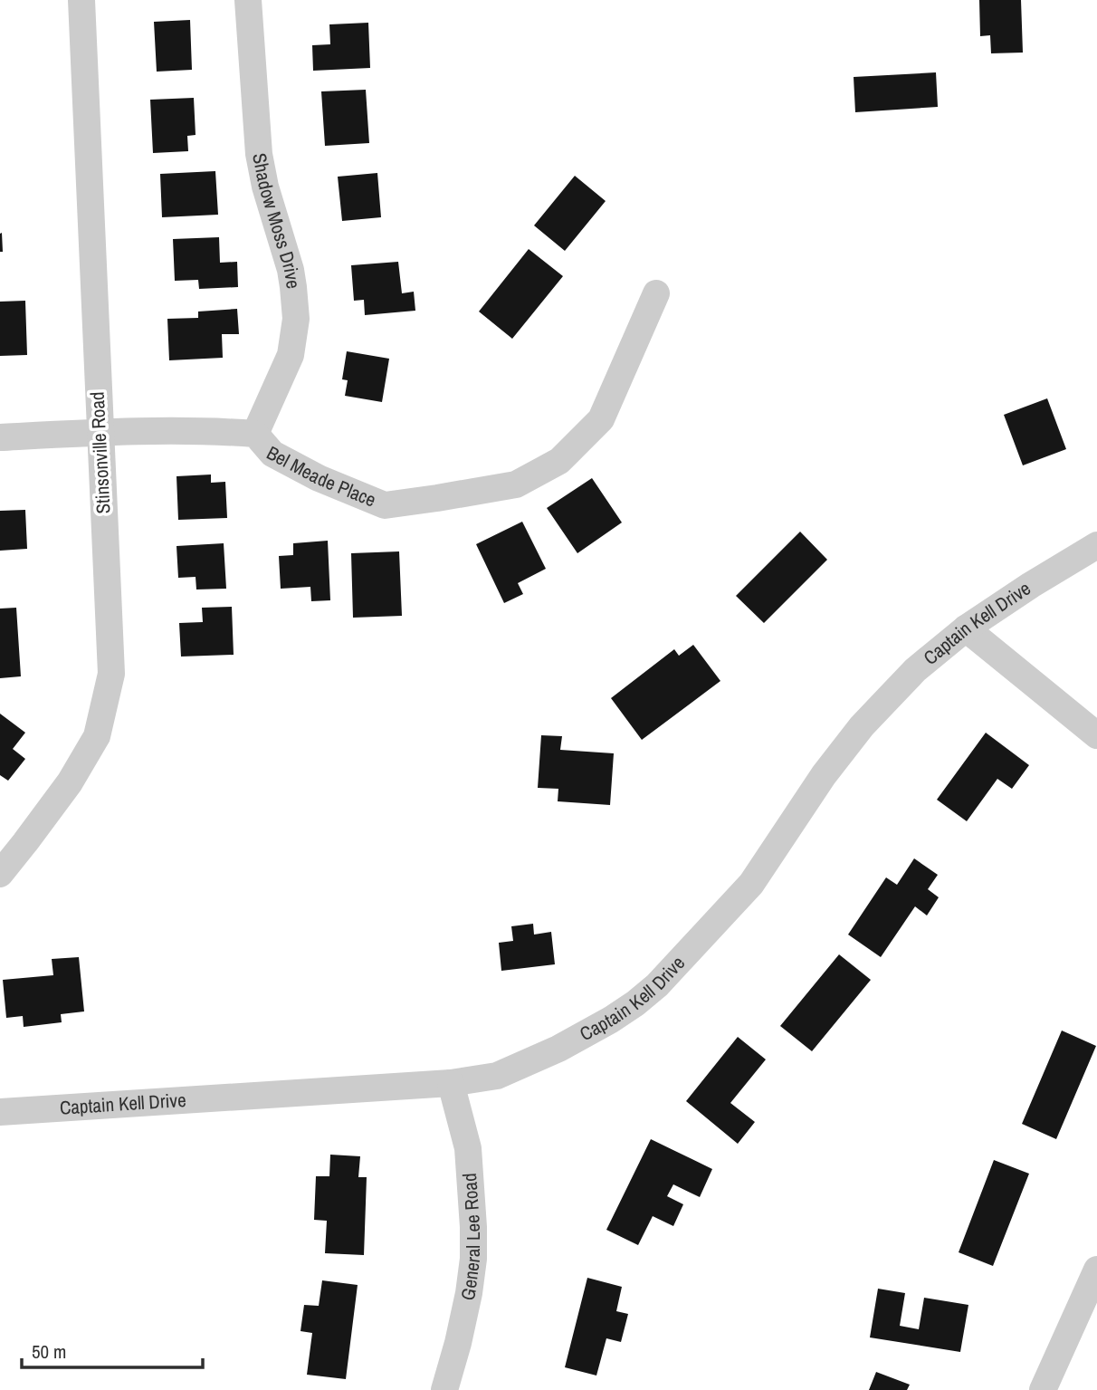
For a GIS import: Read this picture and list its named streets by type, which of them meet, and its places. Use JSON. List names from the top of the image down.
{
  "streets": {
    "street": [
      "Shadow Moss Drive",
      "Stinsonville Road",
      "Bel Meade Place",
      "Captain Kell Drive",
      "General Lee Road"
    ]
  },
  "crossings": [
    ["Shadow Moss Drive", "Bel Meade Place"],
    ["Stinsonville Road", "Bel Meade Place"],
    ["Captain Kell Drive", "General Lee Road"]
  ],
  "scale_bar": "50 m"
}
